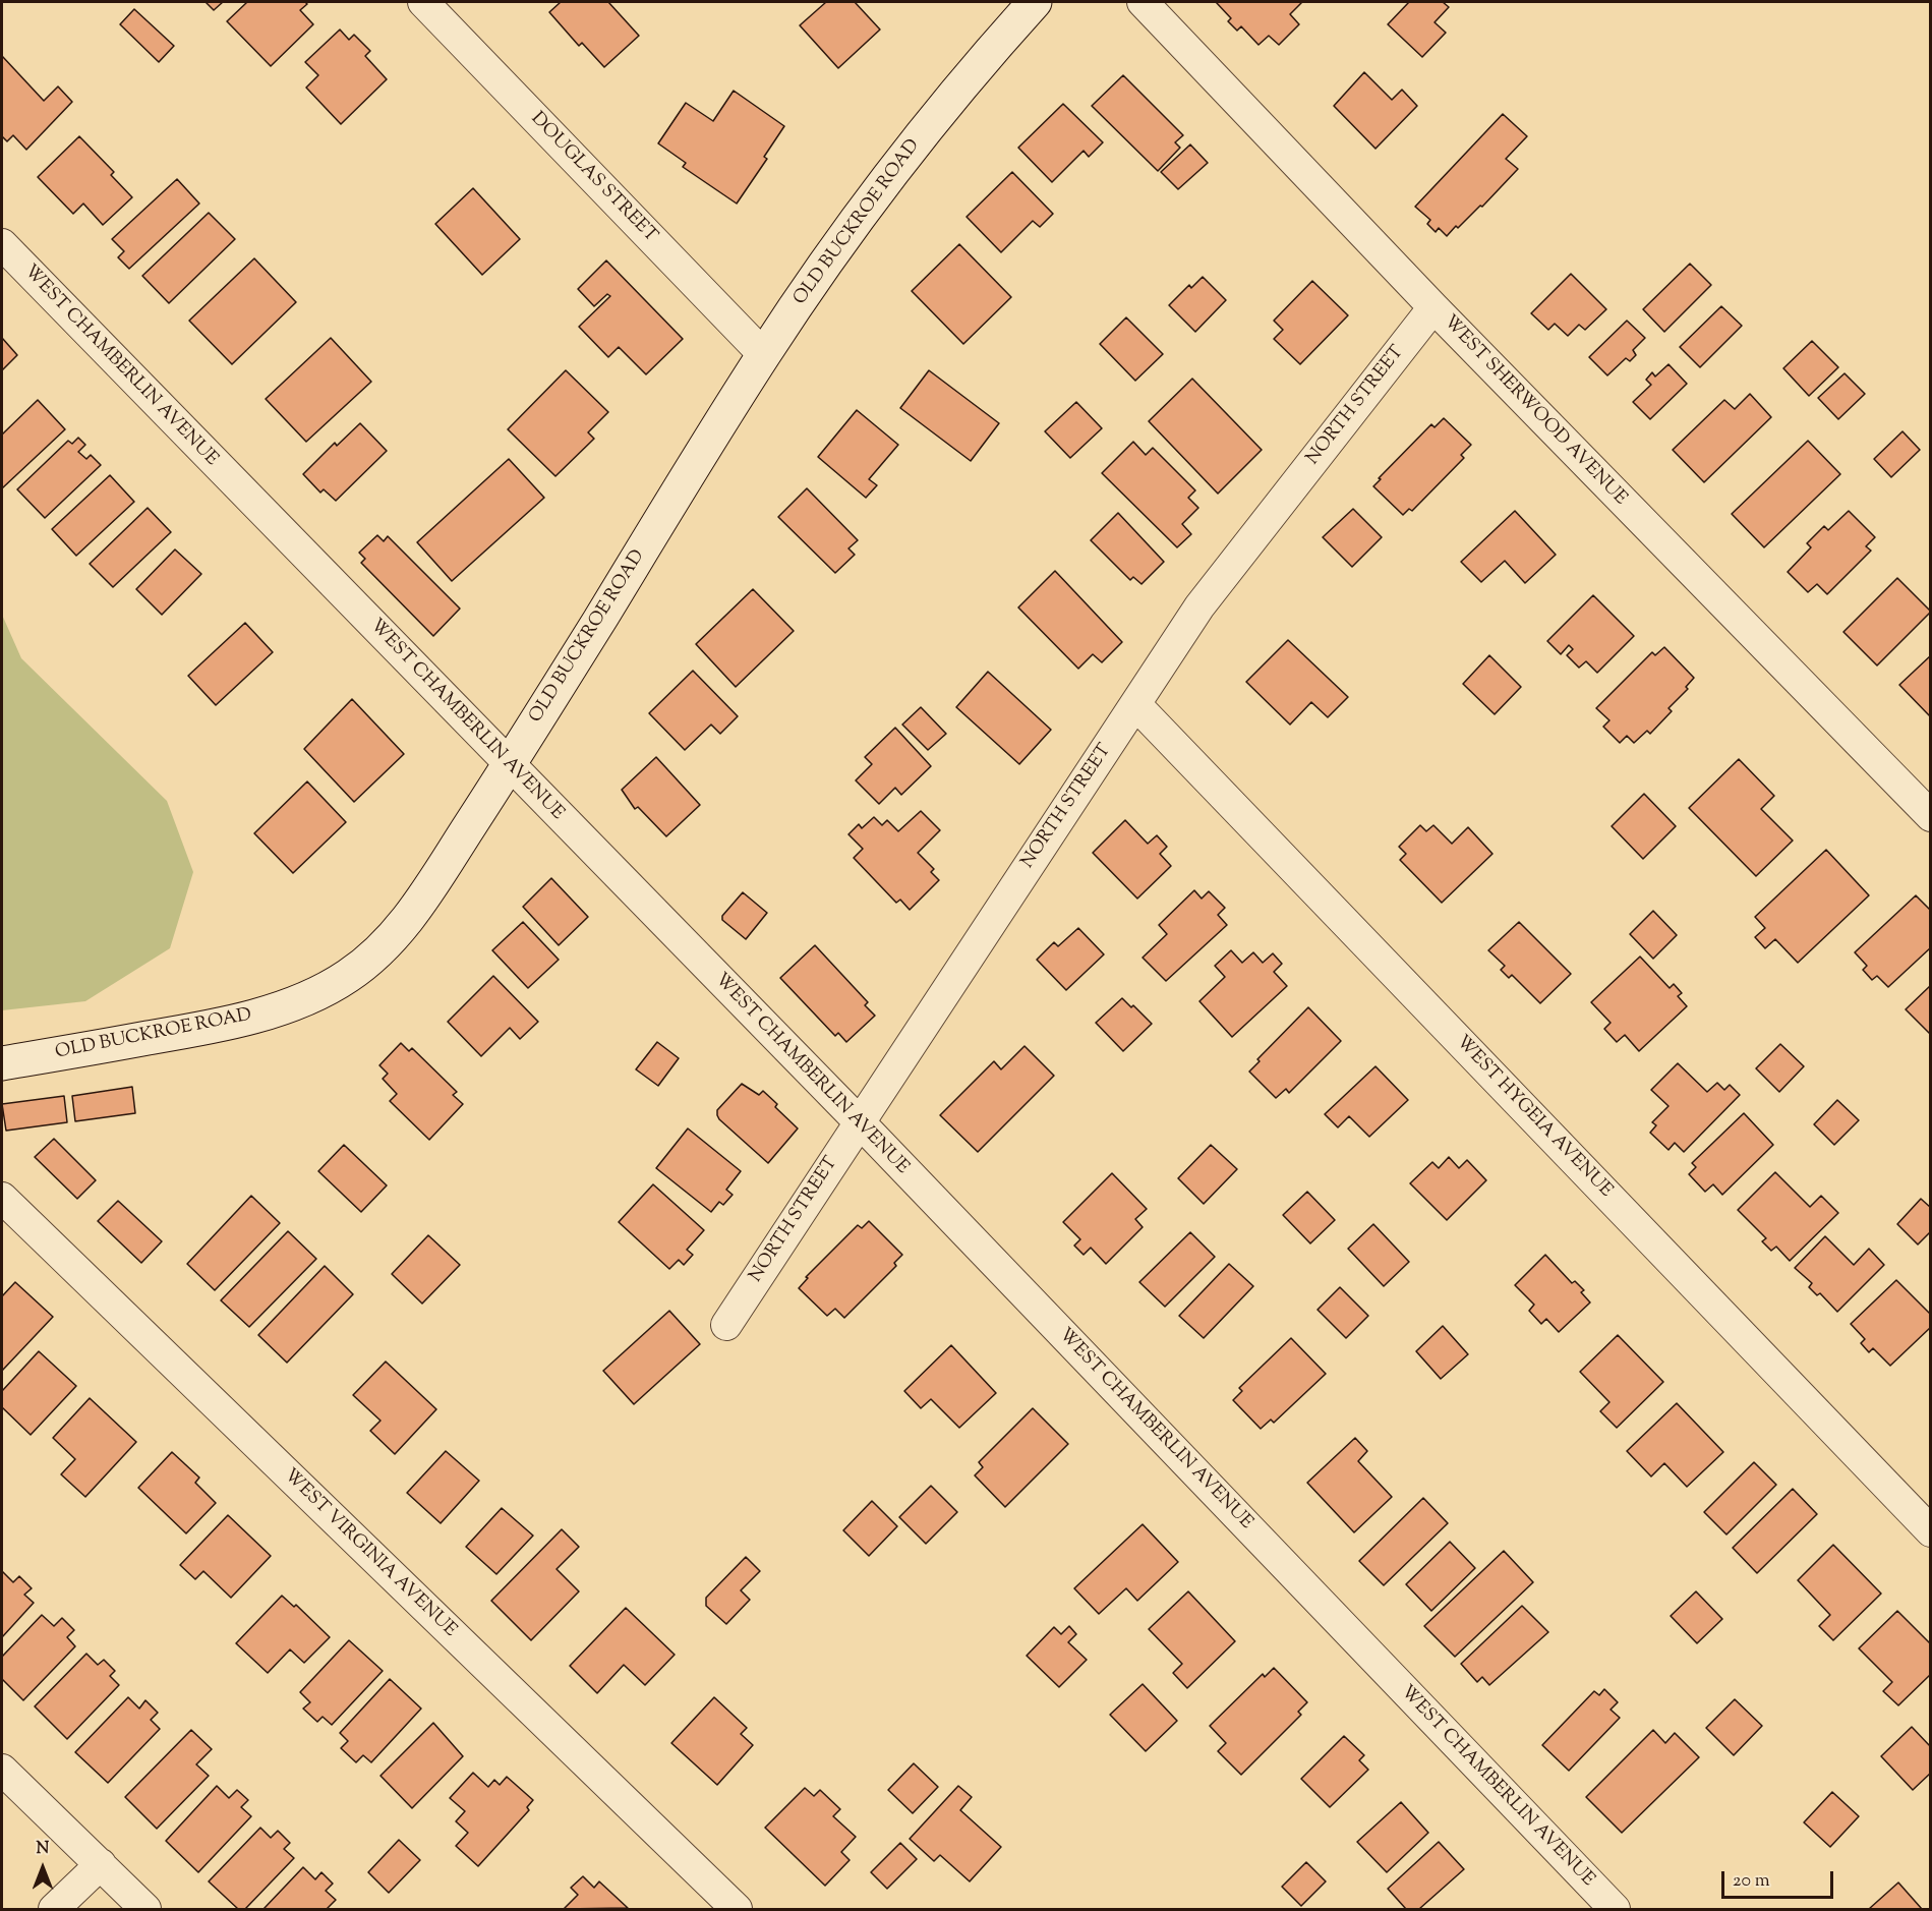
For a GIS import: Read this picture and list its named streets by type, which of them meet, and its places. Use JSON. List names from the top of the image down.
{
  "streets": {
    "street": [
      "DOUGLAS STREET",
      "OLD BUCKROE ROAD",
      "WEST CHAMBERLIN AVENUE",
      "NORTH STREET",
      "WEST SHERWOOD AVENUE",
      "WEST HYGEIA AVENUE",
      "WEST VIRGINIA AVENUE"
    ]
  },
  "crossings": [
    ["DOUGLAS STREET", "OLD BUCKROE ROAD"],
    ["OLD BUCKROE ROAD", "WEST CHAMBERLIN AVENUE"],
    ["WEST CHAMBERLIN AVENUE", "NORTH STREET"],
    ["NORTH STREET", "WEST SHERWOOD AVENUE"],
    ["NORTH STREET", "WEST HYGEIA AVENUE"]
  ],
  "scale_bar": "20 m",
  "north": "top"
}
